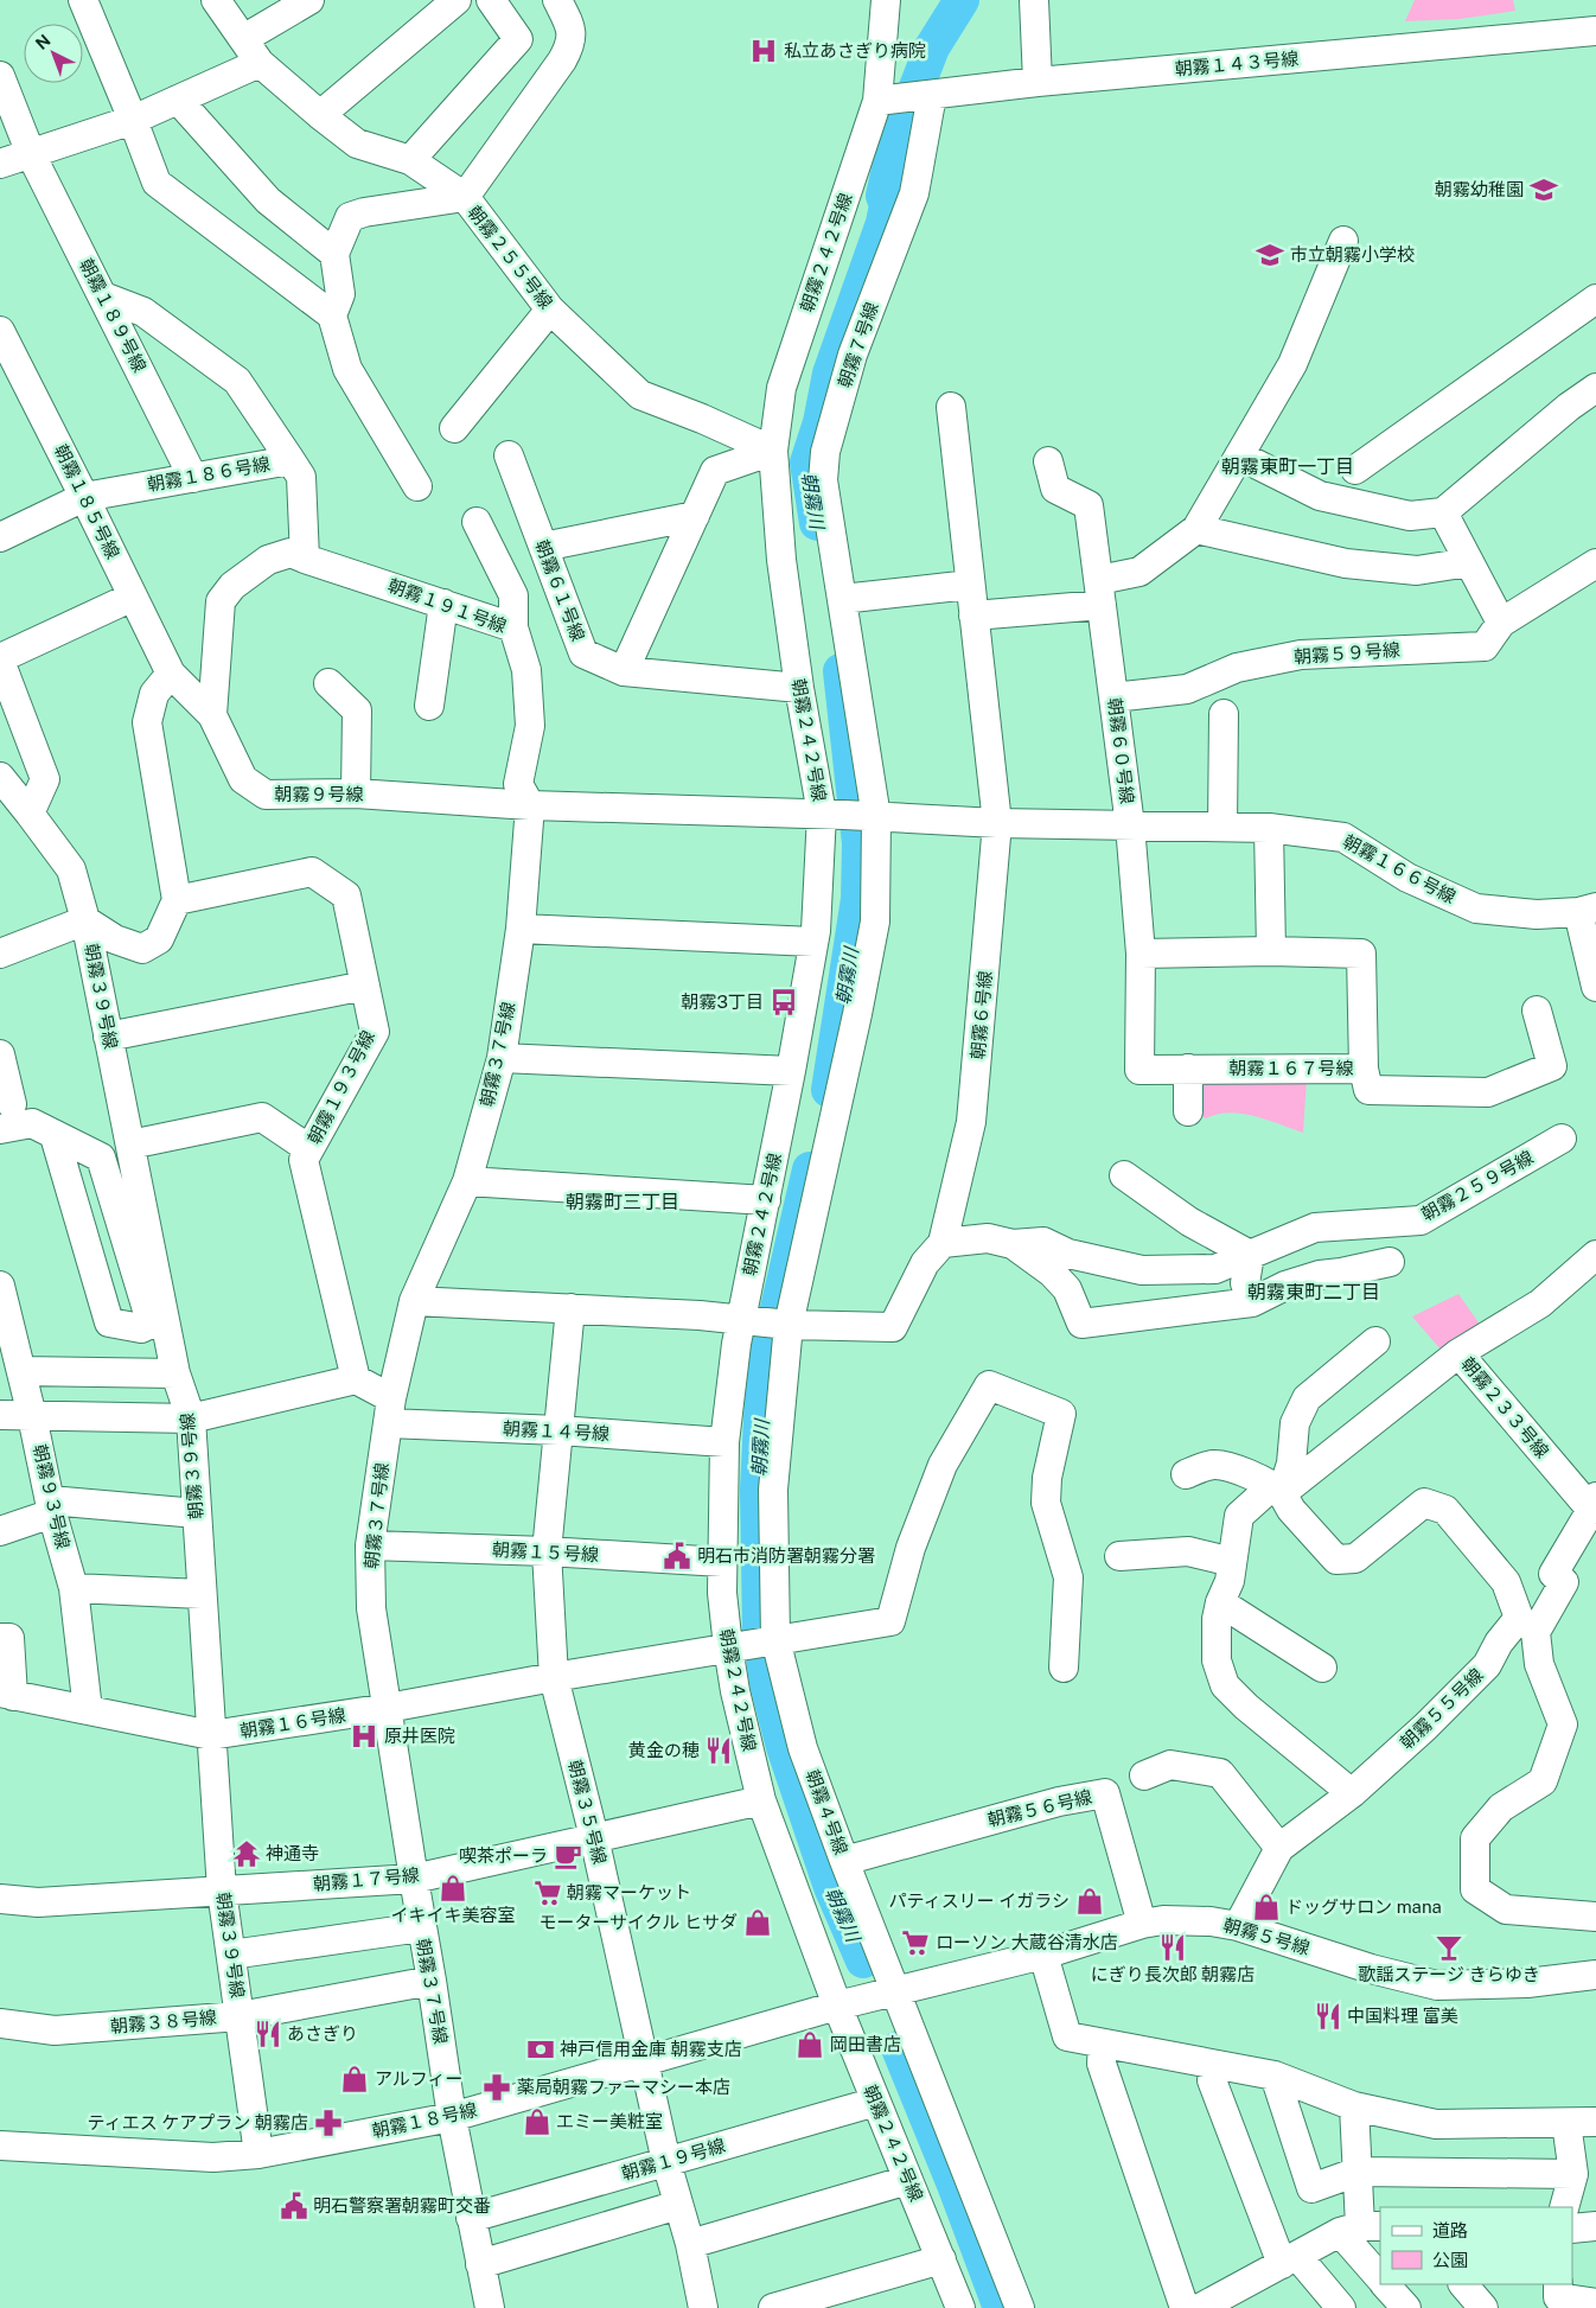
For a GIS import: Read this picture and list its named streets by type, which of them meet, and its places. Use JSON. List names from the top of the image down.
{
  "streets": {
    "street": [
      "朝霧１４３号線",
      "朝霧２４２号線",
      "朝霧２５５号線",
      "朝霧１８９号線",
      "朝霧７号線",
      "朝霧１８６号線",
      "朝霧１８５号線",
      "朝霧６１号線",
      "朝霧１９１号線",
      "朝霧５９号線",
      "朝霧６０号線",
      "朝霧９号線",
      "朝霧１６６号線",
      "朝霧３９号線",
      "朝霧６号線",
      "朝霧３７号線",
      "朝霧１６７号線",
      "朝霧１９３号線",
      "朝霧２５９号線",
      "朝霧２３３号線",
      "朝霧１４号線",
      "朝霧９３号線",
      "朝霧１５号線",
      "朝霧５５号線",
      "朝霧１６号線",
      "朝霧５６号線",
      "朝霧３５号線",
      "朝霧４号線",
      "朝霧１７号線",
      "朝霧５号線",
      "朝霧３８号線",
      "朝霧１８号線",
      "朝霧１９号線"
    ]
  },
  "crossings": [
    ["朝霧１４３号線", "朝霧２４２号線"],
    ["朝霧１４３号線", "朝霧７号線"],
    ["朝霧２４２号線", "朝霧２５５号線"],
    ["朝霧２４２号線", "朝霧７号線"],
    ["朝霧２４２号線", "朝霧６１号線"],
    ["朝霧２４２号線", "朝霧６０号線"],
    ["朝霧２４２号線", "朝霧９号線"],
    ["朝霧２４２号線", "朝霧６号線"],
    ["朝霧２４２号線", "朝霧１４号線"],
    ["朝霧２４２号線", "朝霧１５号線"],
    ["朝霧２４２号線", "朝霧１６号線"],
    ["朝霧２４２号線", "朝霧４号線"],
    ["朝霧２４２号線", "朝霧１７号線"],
    ["朝霧２４２号線", "朝霧５号線"],
    ["朝霧２４２号線", "朝霧１８号線"],
    ["朝霧２４２号線", "朝霧１９号線"],
    ["朝霧１８９号線", "朝霧１８６号線"],
    ["朝霧７号線", "朝霧６０号線"],
    ["朝霧７号線", "朝霧９号線"],
    ["朝霧１８６号線", "朝霧１８５号線"],
    ["朝霧１８５号線", "朝霧９号線"],
    ["朝霧１９１号線", "朝霧９号線"],
    ["朝霧１９１号線", "朝霧３７号線"],
    ["朝霧５９号線", "朝霧６０号線"],
    ["朝霧６０号線", "朝霧９号線"],
    ["朝霧６０号線", "朝霧１６６号線"],
    ["朝霧６０号線", "朝霧６号線"],
    ["朝霧６０号線", "朝霧１６７号線"],
    ["朝霧９号線", "朝霧３７号線"],
    ["朝霧１６６号線", "朝霧１６７号線"],
    ["朝霧３９号線", "朝霧１６号線"],
    ["朝霧３９号線", "朝霧１７号線"],
    ["朝霧３９号線", "朝霧３８号線"],
    ["朝霧３９号線", "朝霧１８号線"],
    ["朝霧６号線", "朝霧４号線"],
    ["朝霧３７号線", "朝霧１４号線"],
    ["朝霧３７号線", "朝霧１５号線"],
    ["朝霧３７号線", "朝霧１６号線"],
    ["朝霧３７号線", "朝霧１７号線"],
    ["朝霧３７号線", "朝霧３８号線"],
    ["朝霧３７号線", "朝霧１８号線"],
    ["朝霧３７号線", "朝霧１９号線"],
    ["朝霧１４号線", "朝霧３５号線"],
    ["朝霧９３号線", "朝霧１６号線"],
    ["朝霧１５号線", "朝霧３５号線"],
    ["朝霧５５号線", "朝霧５号線"],
    ["朝霧１６号線", "朝霧３５号線"],
    ["朝霧１６号線", "朝霧４号線"],
    ["朝霧５６号線", "朝霧４号線"],
    ["朝霧５６号線", "朝霧５号線"],
    ["朝霧３５号線", "朝霧１７号線"],
    ["朝霧３５号線", "朝霧１８号線"],
    ["朝霧３５号線", "朝霧１９号線"],
    ["朝霧４号線", "朝霧５号線"],
    ["朝霧５号線", "朝霧１８号線"]
  ],
  "districts": ["朝霧東町一丁目", "朝霧町三丁目", "朝霧東町二丁目"],
  "water": ["朝霧川"],
  "places": {
    "hospital": ["私立あさぎり病院", "原井医院"],
    "school or university": ["朝霧幼稚園", "市立朝霧小学校"],
    "bus stop": ["朝霧3丁目"],
    "public building": ["明石市消防署朝霧分署", "明石警察署朝霧町交番"],
    "restaurant": [
      "黄金の穂",
      "にぎり長次郎 朝霧店",
      "中国料理 富美",
      "あさぎり"
    ],
    "temple": ["神通寺"],
    "cafe": ["喫茶ポーラ"],
    "shop": [
      "イキイキ美容室",
      "パティスリー イガラシ",
      "ドッグサロン mana",
      "モーターサイクル ヒサダ",
      "岡田書店",
      "アルフィー",
      "エミー美粧室"
    ],
    "supermarket": ["朝霧マーケット", "ローソン 大蔵谷清水店"],
    "bar": ["歌謡ステージ きらゆき"],
    "bank": ["神戸信用金庫 朝霧支店"],
    "pharmacy": ["薬局朝霧ファーマシー本店", "ティエス ケアプラン 朝霧店"]
  },
  "legend": ["道路", "公園"],
  "north": "top left"
}
